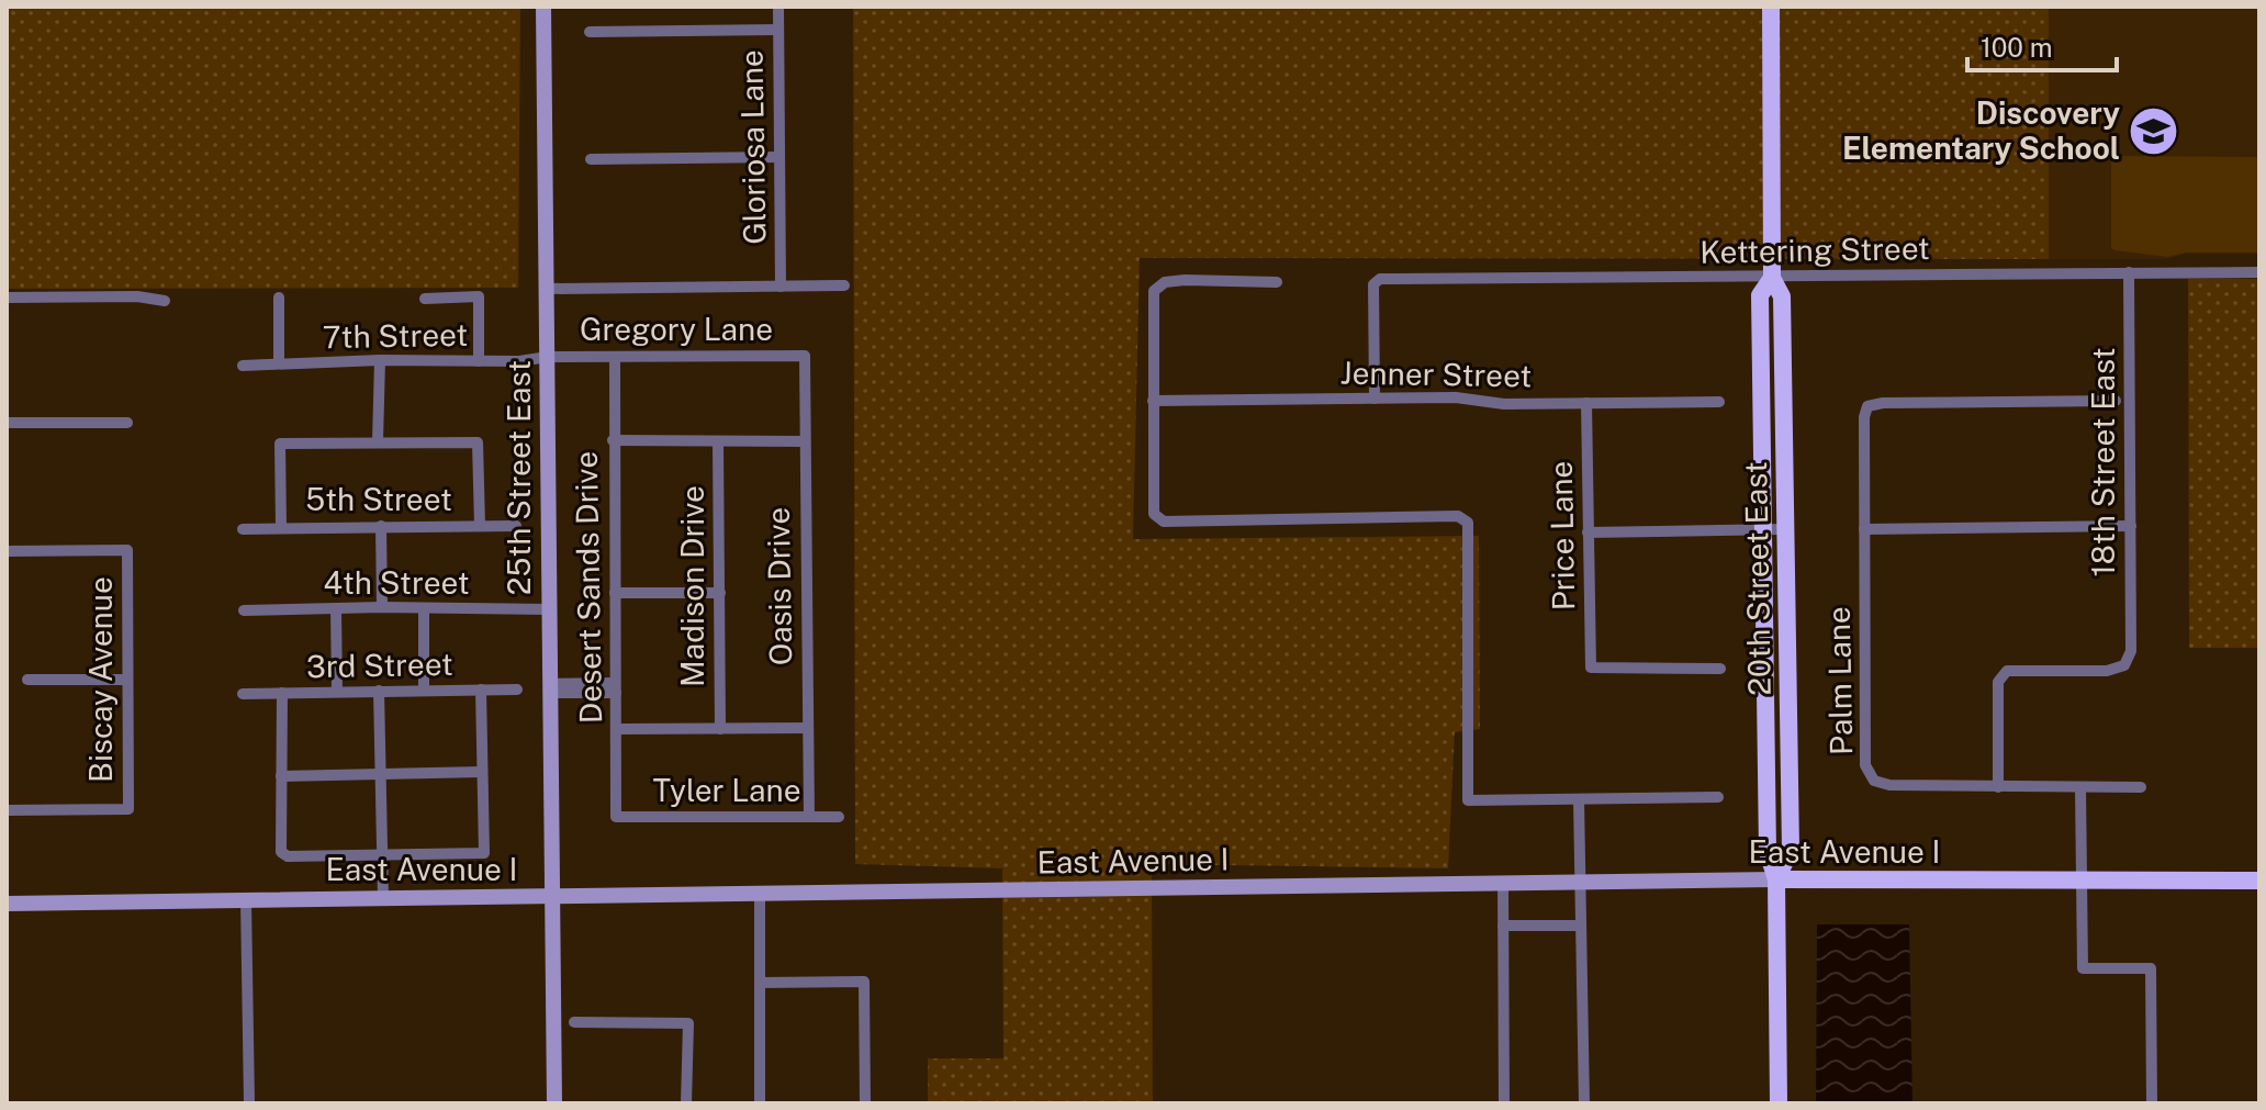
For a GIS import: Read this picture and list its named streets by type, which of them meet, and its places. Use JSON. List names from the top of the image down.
{
  "streets": {
    "main road": ["25th Street East", "20th Street East", "East Avenue I"],
    "street": [
      "Gloriosa Lane",
      "Kettering Street",
      "Gregory Lane",
      "7th Street",
      "Jenner Street",
      "18th Street East",
      "5th Street",
      "Price Lane",
      "4th Street",
      "Madison Drive",
      "Oasis Drive",
      "Desert Sands Drive",
      "3rd Street",
      "Biscay Avenue",
      "Palm Lane",
      "Tyler Lane"
    ]
  },
  "crossings": [
    ["Kettering Street", "Jenner Street"],
    ["Kettering Street", "18th Street East"],
    ["Kettering Street", "20th Street East"],
    ["Gregory Lane", "7th Street"],
    ["Gregory Lane", "25th Street East"],
    ["Gregory Lane", "Oasis Drive"],
    ["Gregory Lane", "Desert Sands Drive"],
    ["7th Street", "25th Street East"],
    ["Jenner Street", "Price Lane"],
    ["18th Street East", "Palm Lane"],
    ["25th Street East", "4th Street"],
    ["25th Street East", "East Avenue I"],
    ["20th Street East", "East Avenue I"],
    ["Oasis Drive", "Tyler Lane"],
    ["Desert Sands Drive", "Tyler Lane"]
  ],
  "places": {
    "school or university": ["Discovery Elementary School"]
  },
  "scale_bar": "100 m"
}
